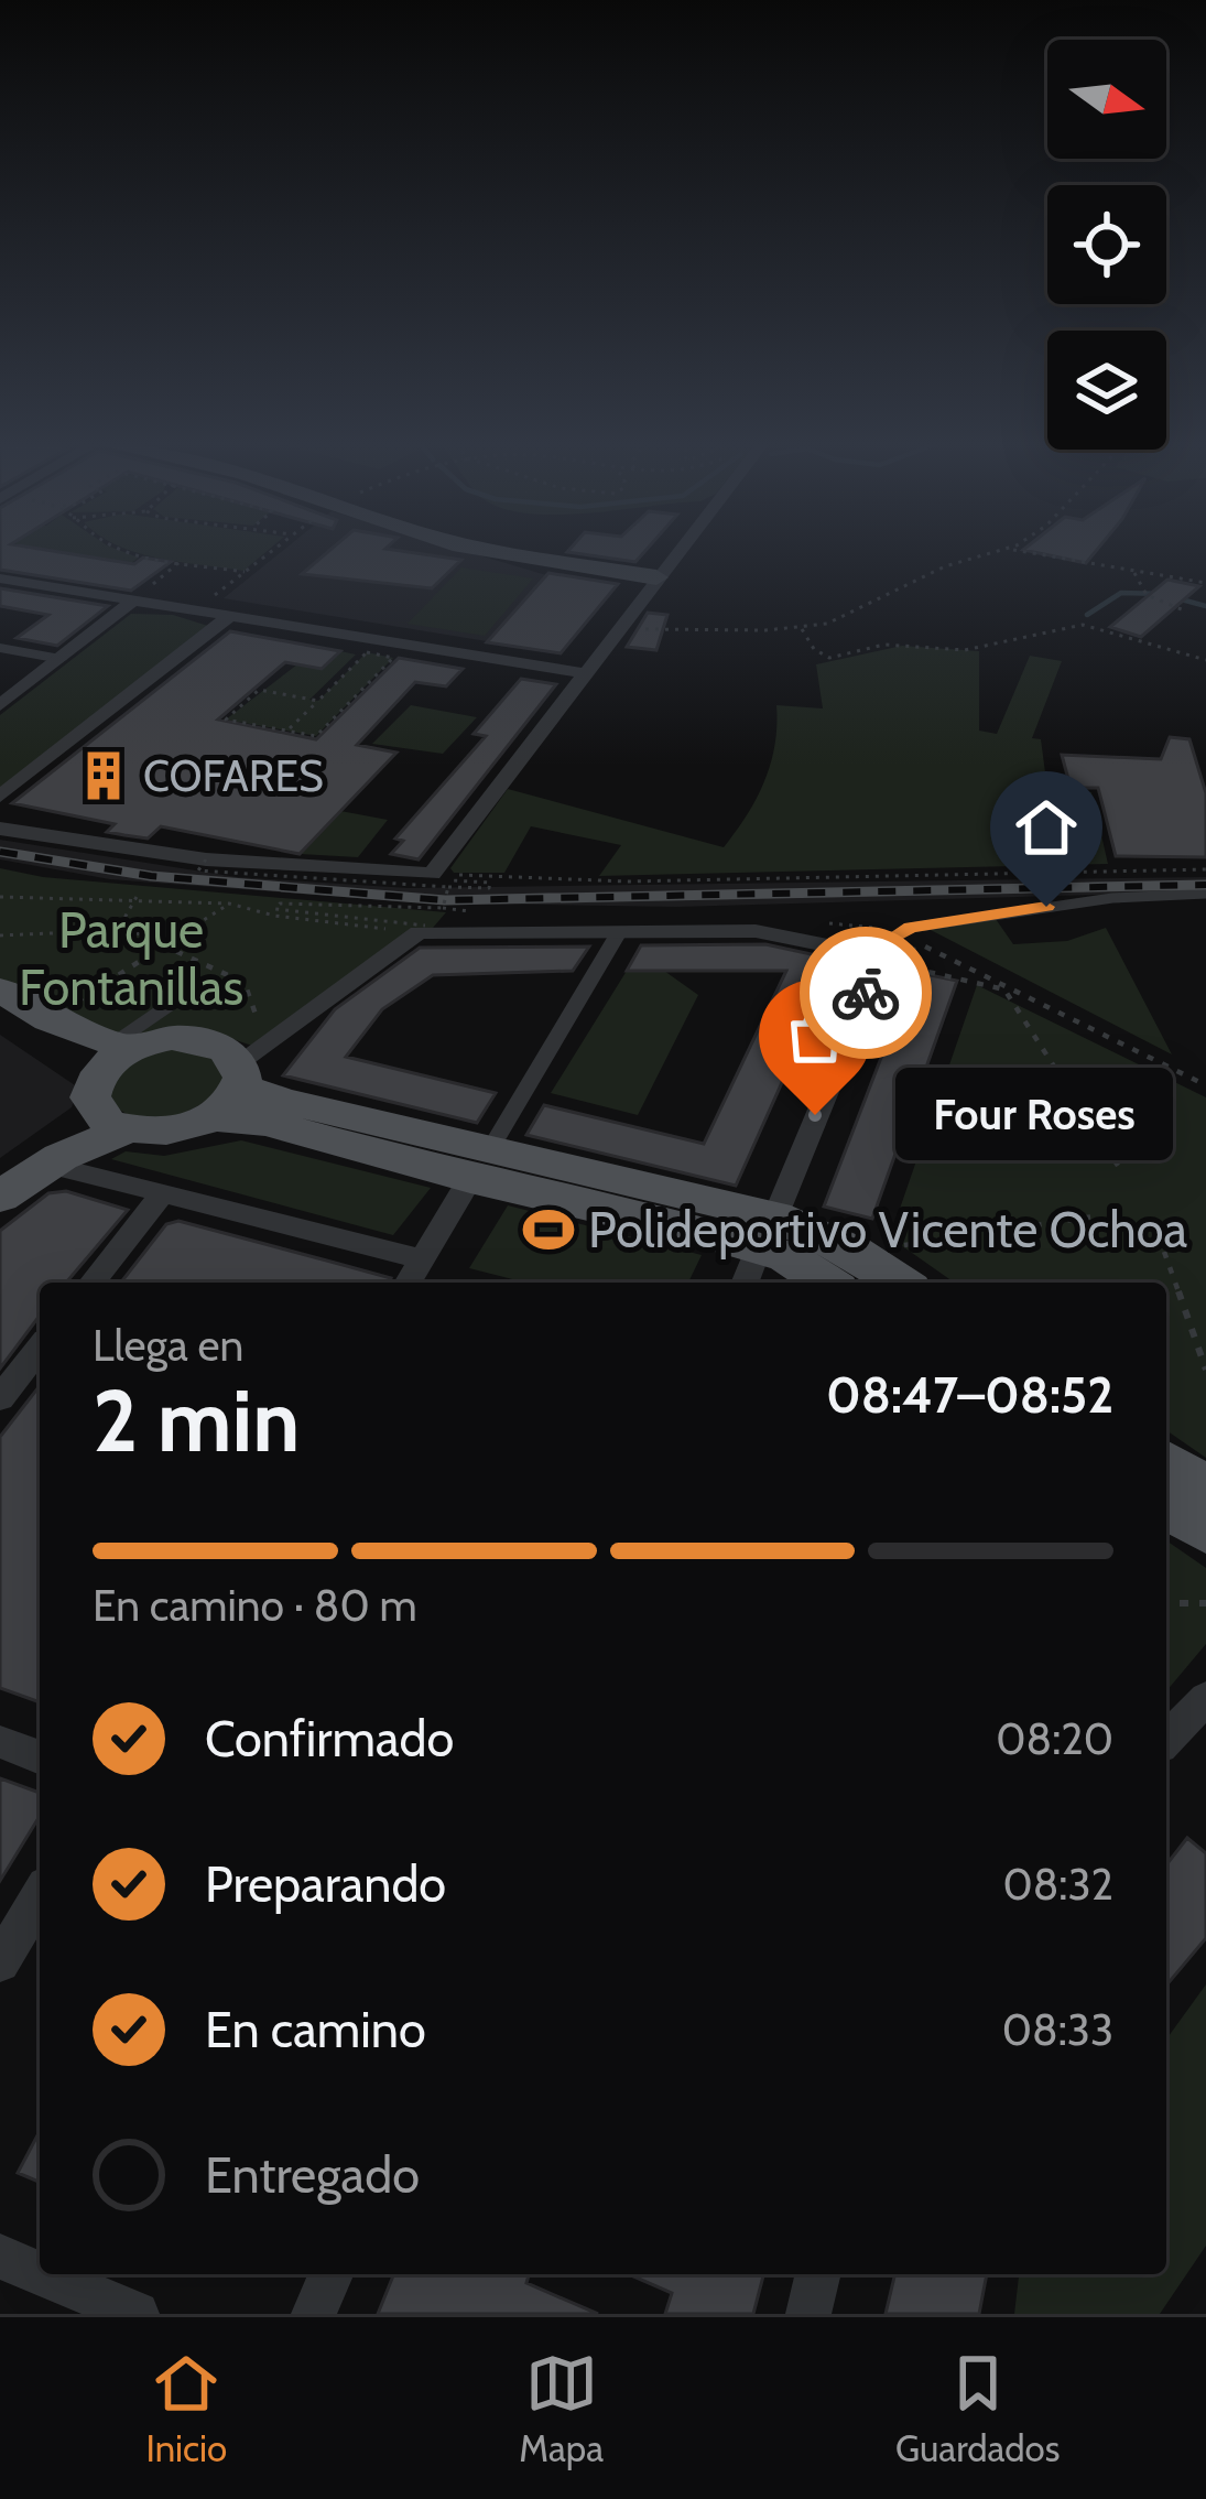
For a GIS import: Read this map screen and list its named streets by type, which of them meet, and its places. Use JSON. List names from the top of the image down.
{
  "parks": ["Parque Fontanillas"],
  "places": {
    "building": ["COFARES"],
    "other": ["Four Roses"],
    "sports": ["Polideportivo Vicente Ochoa"]
  },
  "north": "right",
  "page": {
    "bubble": "Four Roses",
    "heading": ["2 min", "Llega en", "08:47–08:52"],
    "bar": "En camino · 80 m",
    "list": [
      ["Confirmado", "08:20"],
      ["Preparando", "08:32"],
      ["En camino", "08:33"],
      "Entregado"
    ],
    "tabs": ["Inicio", "Mapa", "Guardados"]
  }
}
